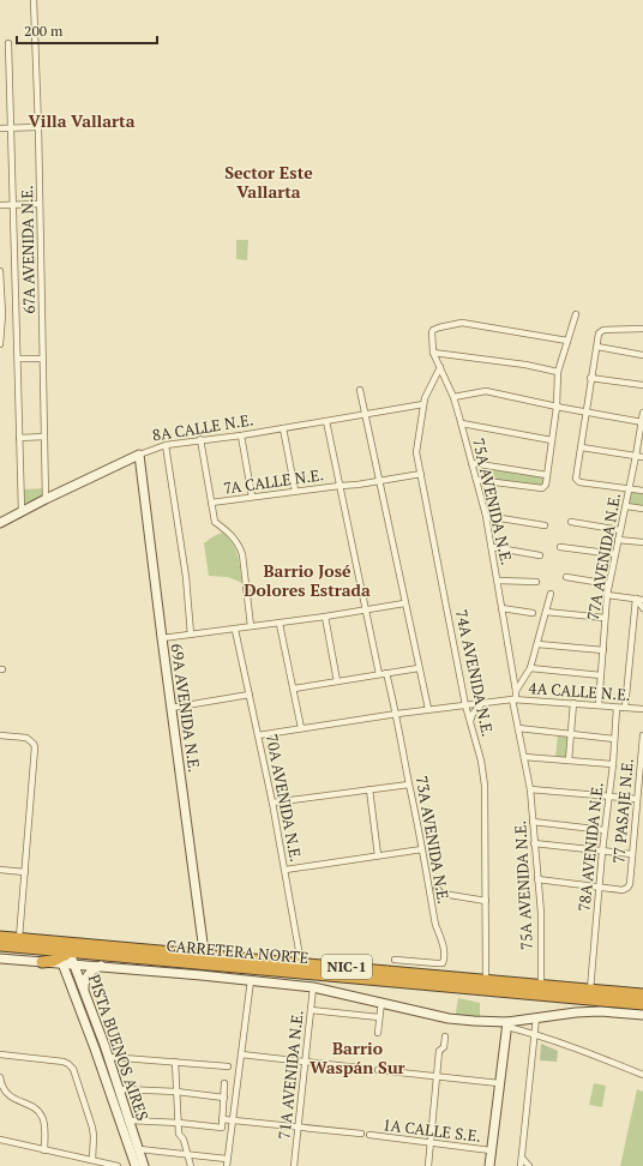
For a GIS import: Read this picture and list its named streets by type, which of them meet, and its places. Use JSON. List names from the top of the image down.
{
  "streets": {
    "highway": ["CARRETERA NORTE", "NIC-1"],
    "street": [
      "67A AVENIDA N.E.",
      "8A CALLE N.E.",
      "7A CALLE N.E.",
      "75A AVENIDA N.E.",
      "77A AVENIDA N.E.",
      "74A AVENIDA N.E.",
      "4A CALLE N.E.",
      "69A AVENIDA N.E.",
      "70A AVENIDA N.E.",
      "77 PASAJE N.E.",
      "73A AVENIDA N.E.",
      "78A AVENIDA N.E.",
      "PISTA BUENOS AIRES",
      "71A AVENIDA N.E.",
      "1A CALLE S.E."
    ]
  },
  "crossings": [
    ["67A AVENIDA N.E.", "8A CALLE N.E."],
    ["8A CALLE N.E.", "74A AVENIDA N.E."],
    ["8A CALLE N.E.", "69A AVENIDA N.E."],
    ["75A AVENIDA N.E.", "74A AVENIDA N.E."],
    ["75A AVENIDA N.E.", "4A CALLE N.E."],
    ["75A AVENIDA N.E.", "CARRETERA NORTE"],
    ["77A AVENIDA N.E.", "4A CALLE N.E."],
    ["74A AVENIDA N.E.", "4A CALLE N.E."],
    ["74A AVENIDA N.E.", "CARRETERA NORTE"],
    ["4A CALLE N.E.", "70A AVENIDA N.E."],
    ["4A CALLE N.E.", "73A AVENIDA N.E."],
    ["4A CALLE N.E.", "78A AVENIDA N.E."],
    ["69A AVENIDA N.E.", "CARRETERA NORTE"],
    ["70A AVENIDA N.E.", "CARRETERA NORTE"],
    ["77 PASAJE N.E.", "78A AVENIDA N.E."],
    ["78A AVENIDA N.E.", "CARRETERA NORTE"],
    ["71A AVENIDA N.E.", "1A CALLE S.E."]
  ],
  "districts": [
    "Villa Vallarta",
    "Sector Este Vallarta",
    "Barrio José Dolores Estrada",
    "Barrio Waspán Sur"
  ],
  "scale_bar": "200 m"
}
